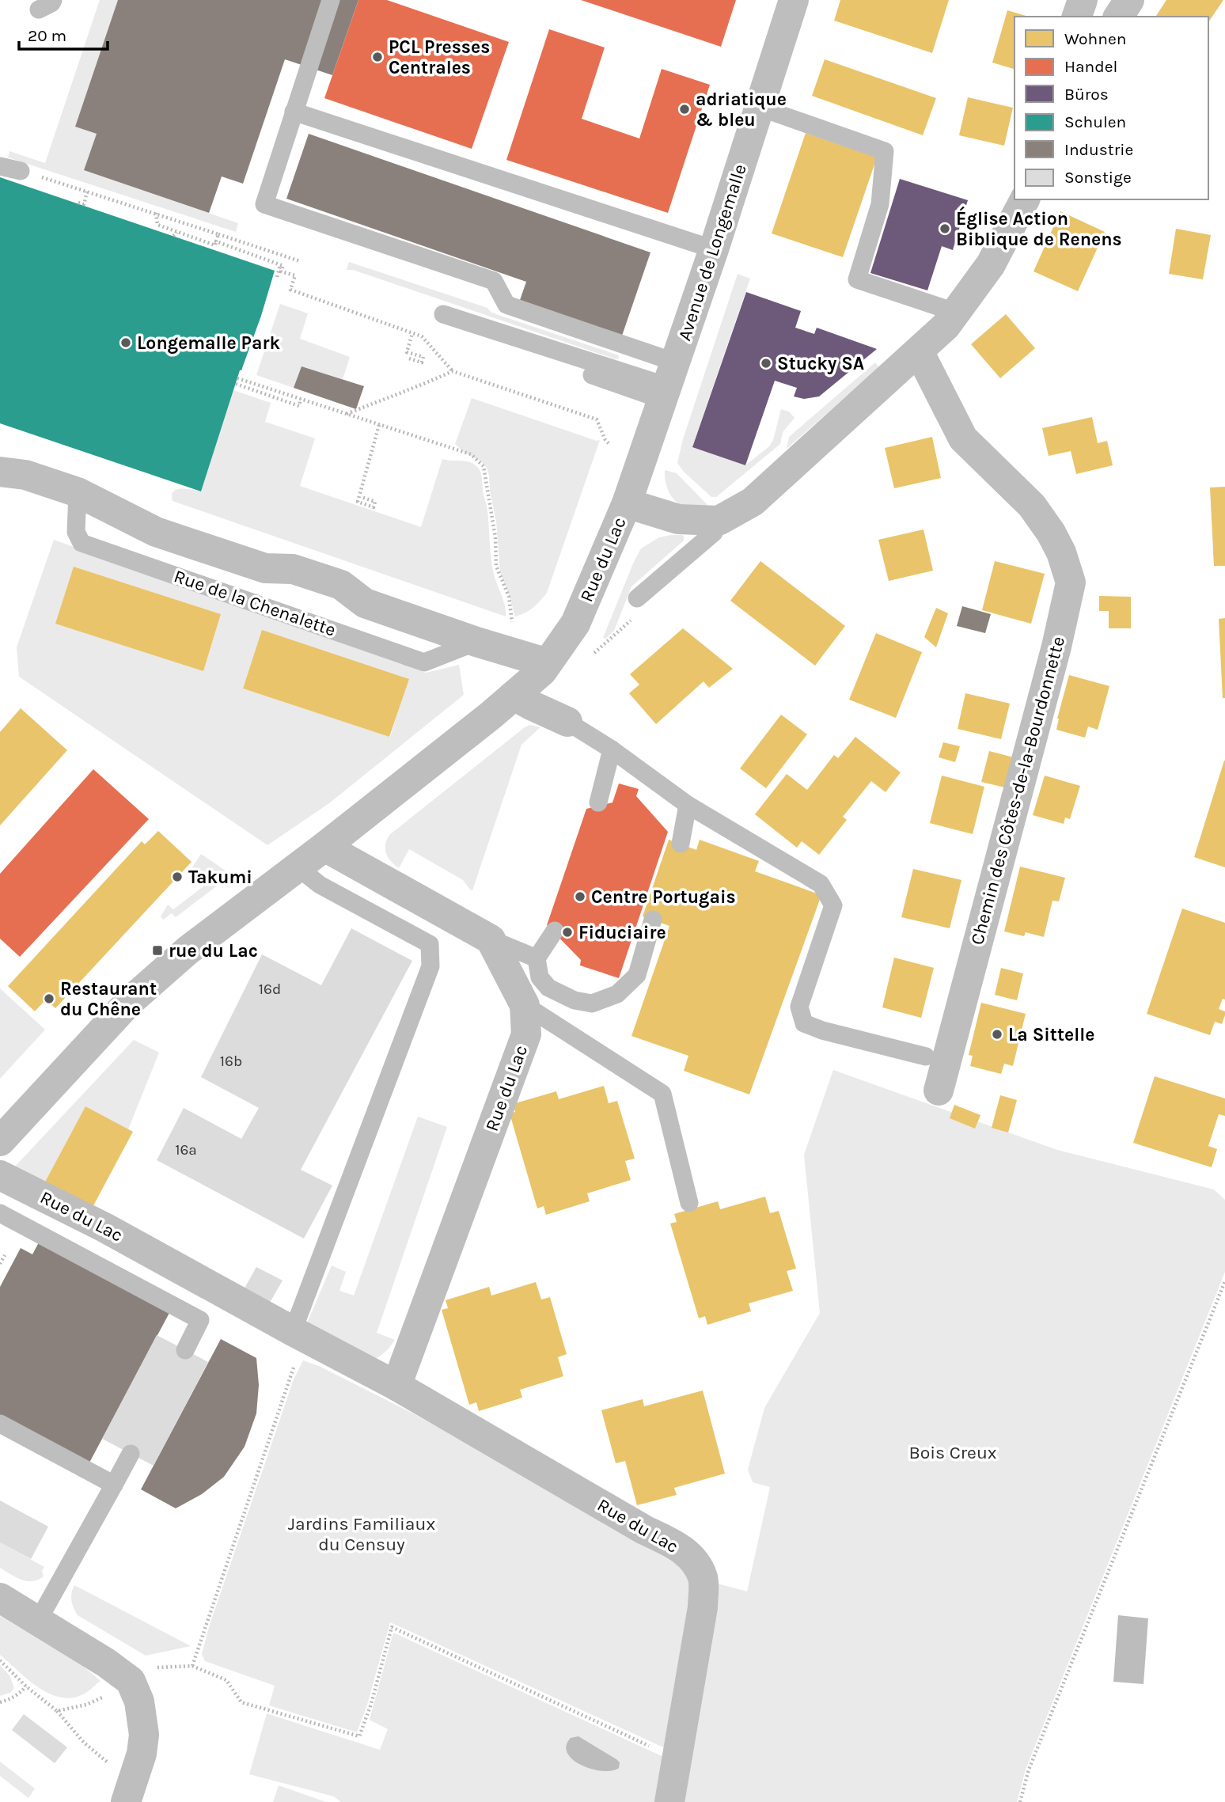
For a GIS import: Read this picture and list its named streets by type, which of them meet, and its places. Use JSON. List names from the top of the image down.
{
  "streets": {
    "street": [
      "Avenue de Longemalle",
      "Rue du Lac",
      "Rue de la Chenalette",
      "Chemin des Côtes-de-la-Bourdonnette"
    ]
  },
  "crossings": [
    ["Avenue de Longemalle", "Rue du Lac"],
    ["Rue du Lac", "Rue de la Chenalette"]
  ],
  "parks": ["Bois Creux", "Jardins Familiaux du Censuy"],
  "places": {
    "other": [
      "PCL Presses Centrales",
      "adriatique & bleu",
      "Église Action Biblique de Renens",
      "Longemalle Park",
      "Stucky SA",
      "Takumi",
      "Centre Portugais",
      "Fiduciaire",
      "Restaurant du Chêne",
      "La Sittelle"
    ],
    "transit": ["rue du Lac"]
  },
  "house_numbers": ["16d", "16b", "16a"],
  "legend": [
    "Wohnen",
    "Handel",
    "Büros",
    "Schulen",
    "Industrie",
    "Sonstige"
  ],
  "scale_bar": "20 m"
}
